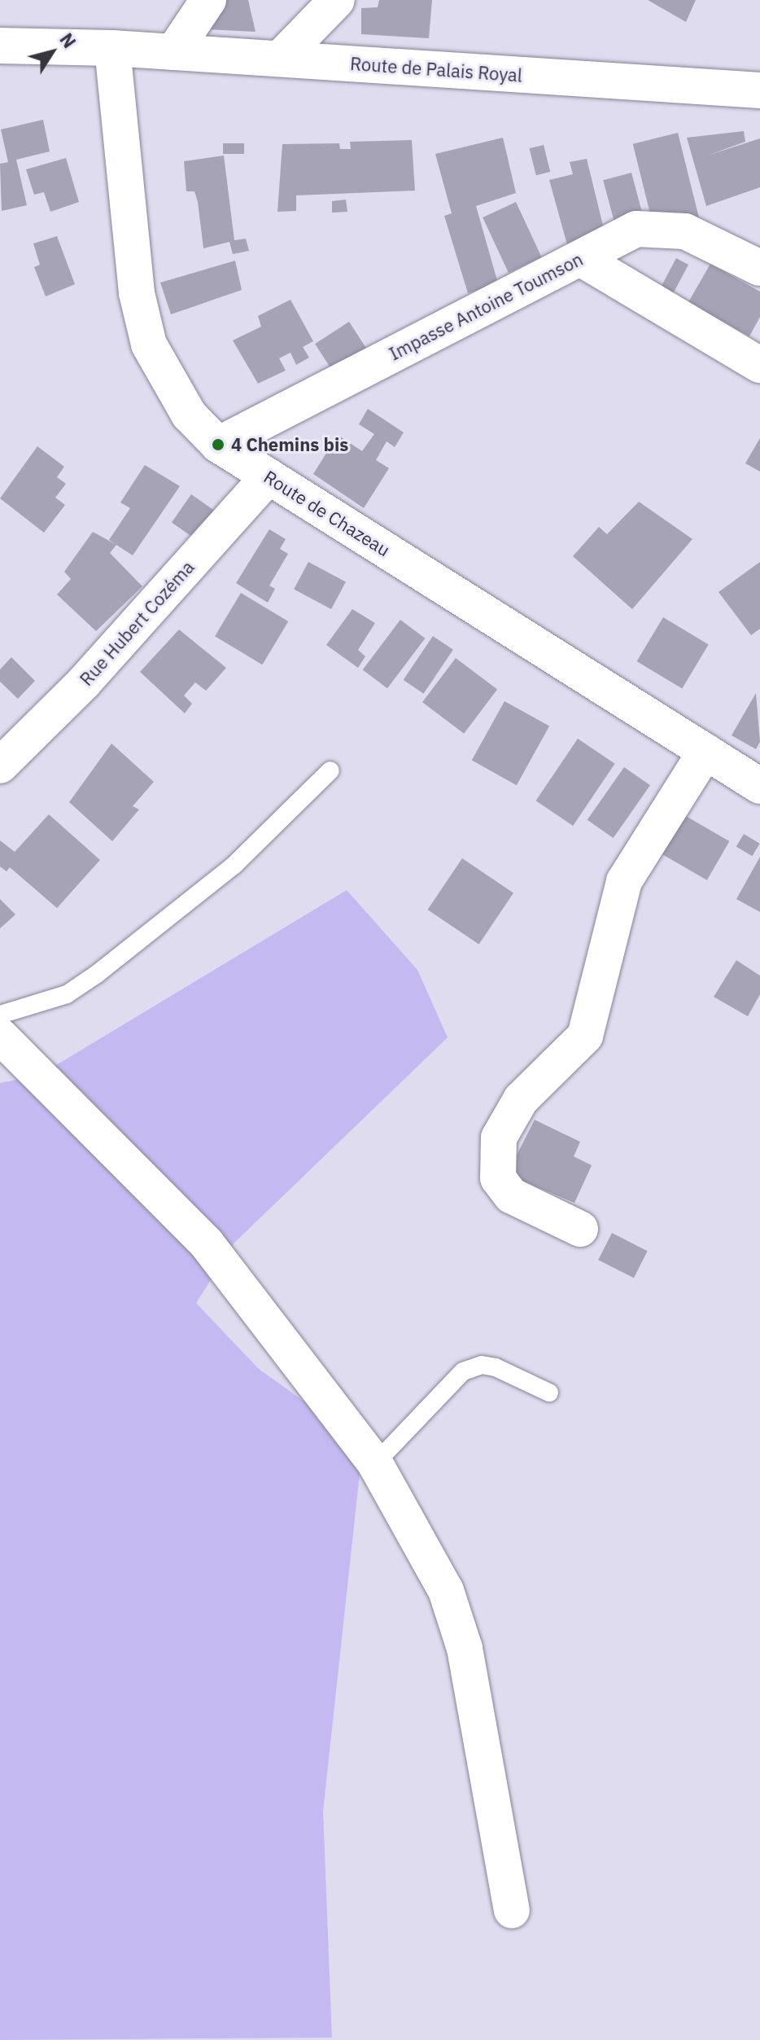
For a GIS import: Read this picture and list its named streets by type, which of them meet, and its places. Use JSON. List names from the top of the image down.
{
  "streets": {
    "street": [
      "Route de Palais Royal",
      "Impasse Antoine Toumson",
      "Route de Chazeau",
      "Rue Hubert Cozéma"
    ]
  },
  "crossings": [
    ["Route de Palais Royal", "Route de Chazeau"],
    ["Impasse Antoine Toumson", "Route de Chazeau"],
    ["Route de Chazeau", "Rue Hubert Cozéma"]
  ],
  "places": ["4 Chemins bis"],
  "north": "top right"
}
